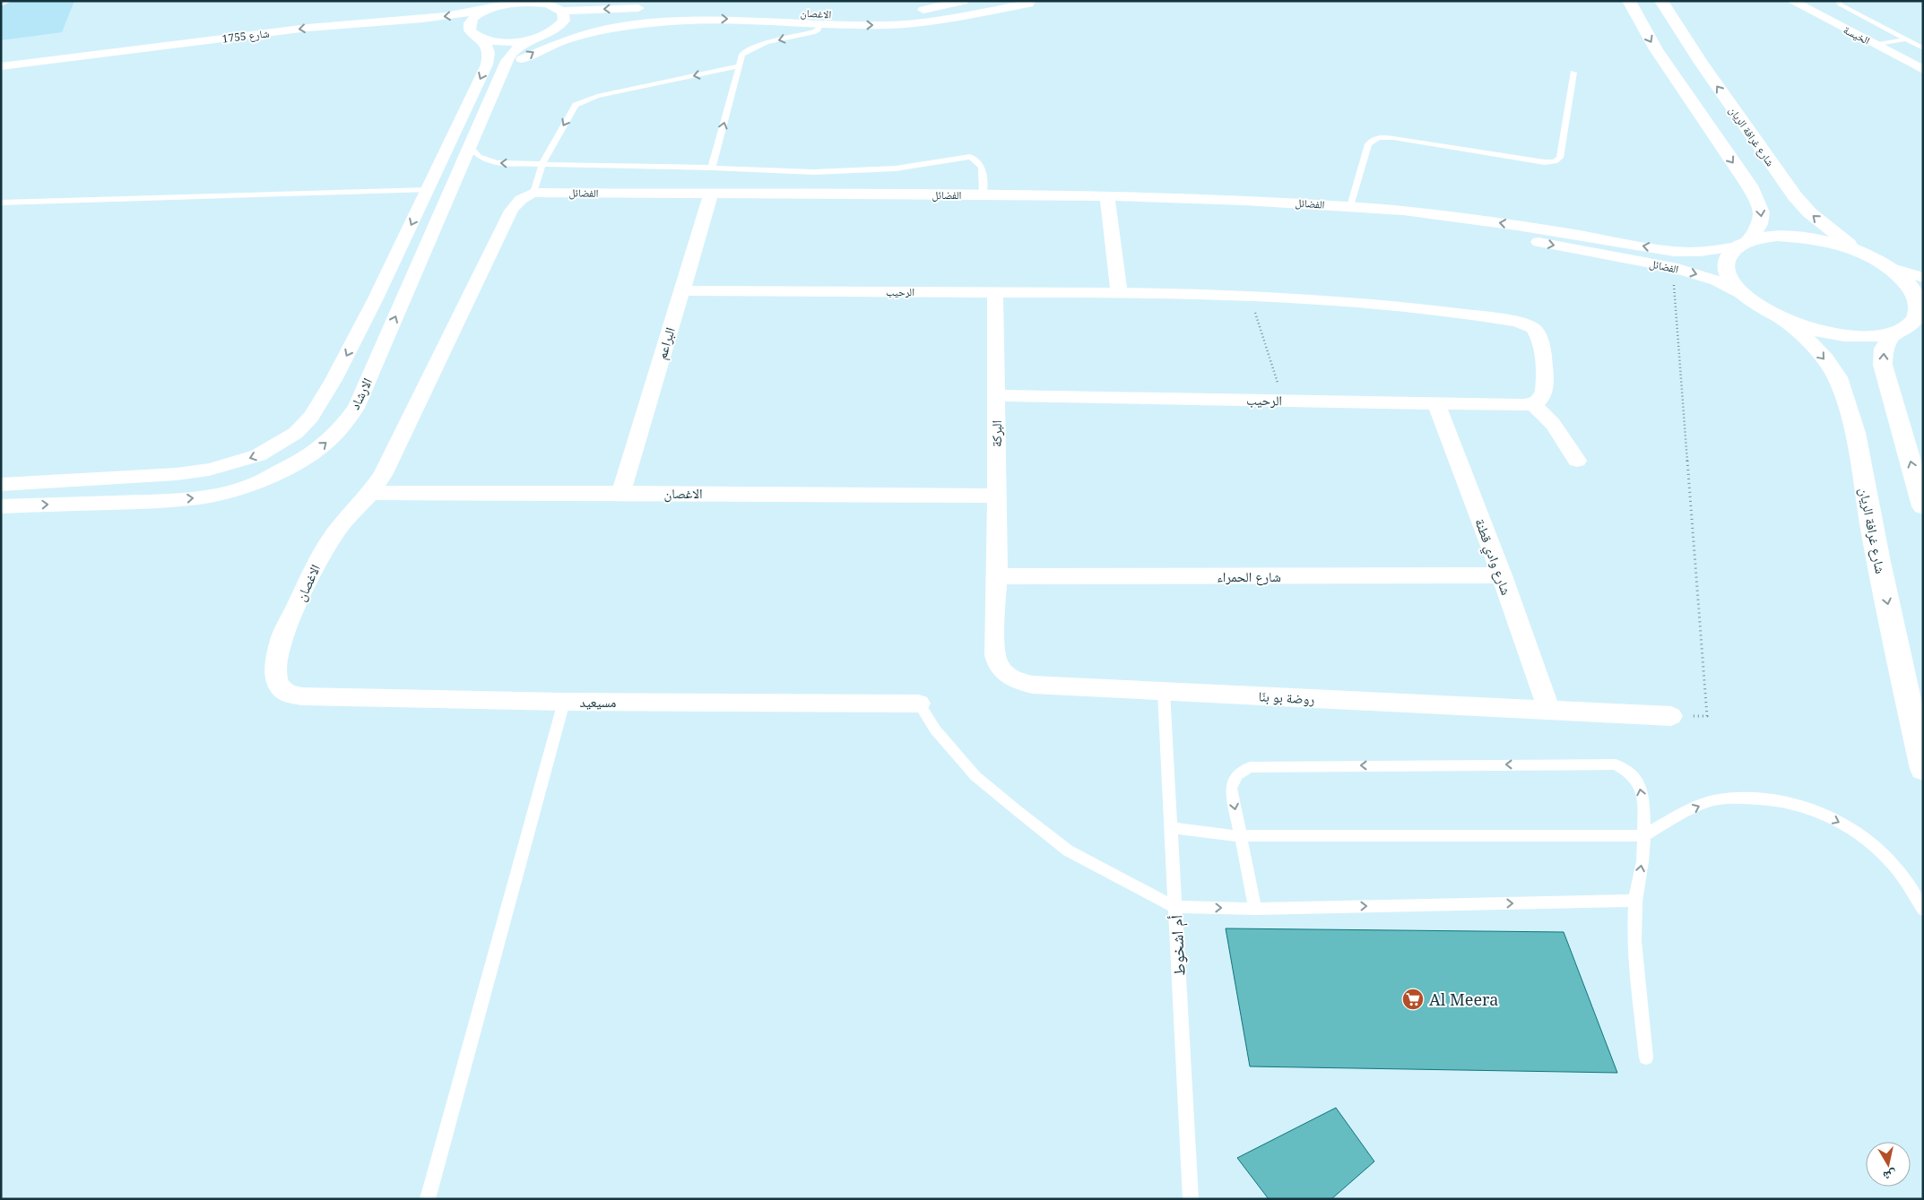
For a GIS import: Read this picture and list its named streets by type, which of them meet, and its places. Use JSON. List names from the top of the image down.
{
  "streets": {
    "main road": ["شارع غرافة الريان"],
    "street": [
      "الاغصان",
      "الخيسة",
      "شارع 1755",
      "الفضائل",
      "الرحيب",
      "البراعم",
      "الارشاد",
      "البركة",
      "شارع وادي قطنة",
      "شارع الحمراء",
      "روضة بو بنّا",
      "مسيعيد"
    ],
    "lane": ["أم اشخوط"]
  },
  "crossings": [
    ["الاغصان", "شارع 1755"],
    ["الاغصان", "الفضائل"],
    ["الاغصان", "البراعم"],
    ["الاغصان", "الارشاد"],
    ["الاغصان", "البركة"],
    ["الاغصان", "مسيعيد"],
    ["شارع 1755", "الارشاد"],
    ["الفضائل", "البراعم"],
    ["الرحيب", "البراعم"],
    ["الرحيب", "البركة"],
    ["الرحيب", "شارع وادي قطنة"],
    ["البركة", "شارع الحمراء"],
    ["البركة", "روضة بو بنّا"],
    ["شارع وادي قطنة", "شارع الحمراء"],
    ["شارع وادي قطنة", "روضة بو بنّا"],
    ["شارع الحمراء", "روضة بو بنّا"],
    ["روضة بو بنّا", "أم اشخوط"]
  ],
  "one_way": ["الارشاد"],
  "places": {
    "supermarket": ["Al Meera"]
  },
  "north": "bottom"
}
